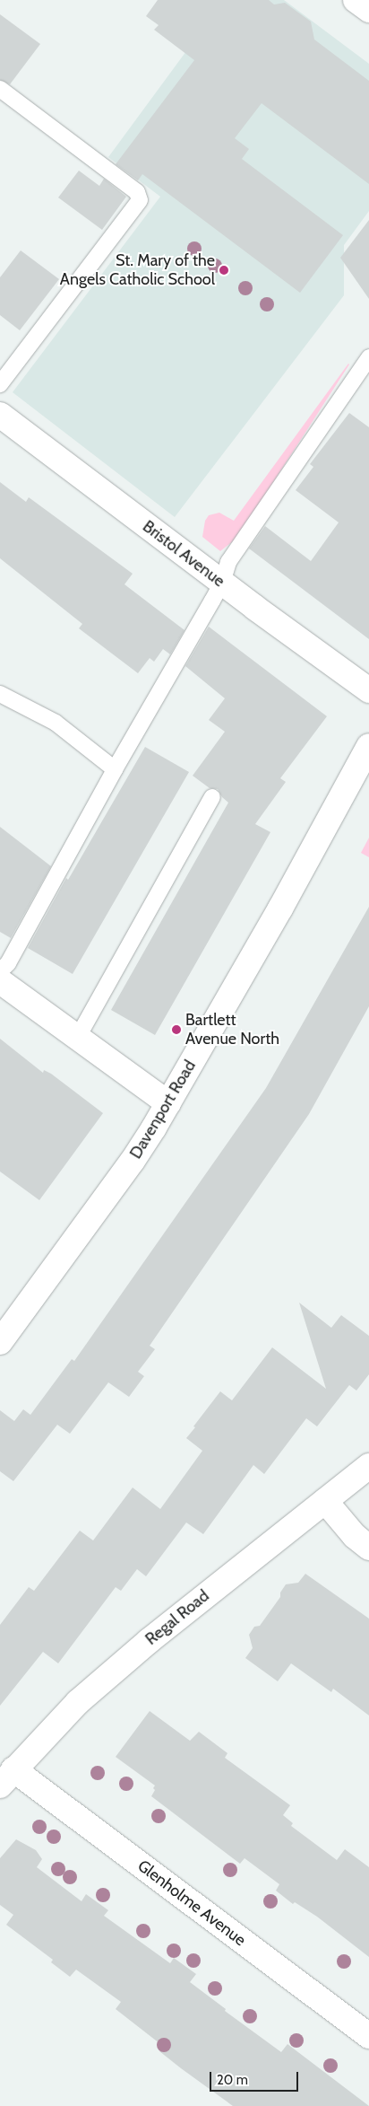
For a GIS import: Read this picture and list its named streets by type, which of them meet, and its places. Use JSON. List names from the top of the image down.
{
  "streets": {
    "street": [
      "Bristol Avenue",
      "Davenport Road",
      "Regal Road",
      "Glenholme Avenue"
    ]
  },
  "crossings": [
    ["Regal Road", "Glenholme Avenue"]
  ],
  "places": ["St. Mary of the Angels Catholic School", "Bartlett Avenue North"],
  "scale_bar": "20 m"
}
